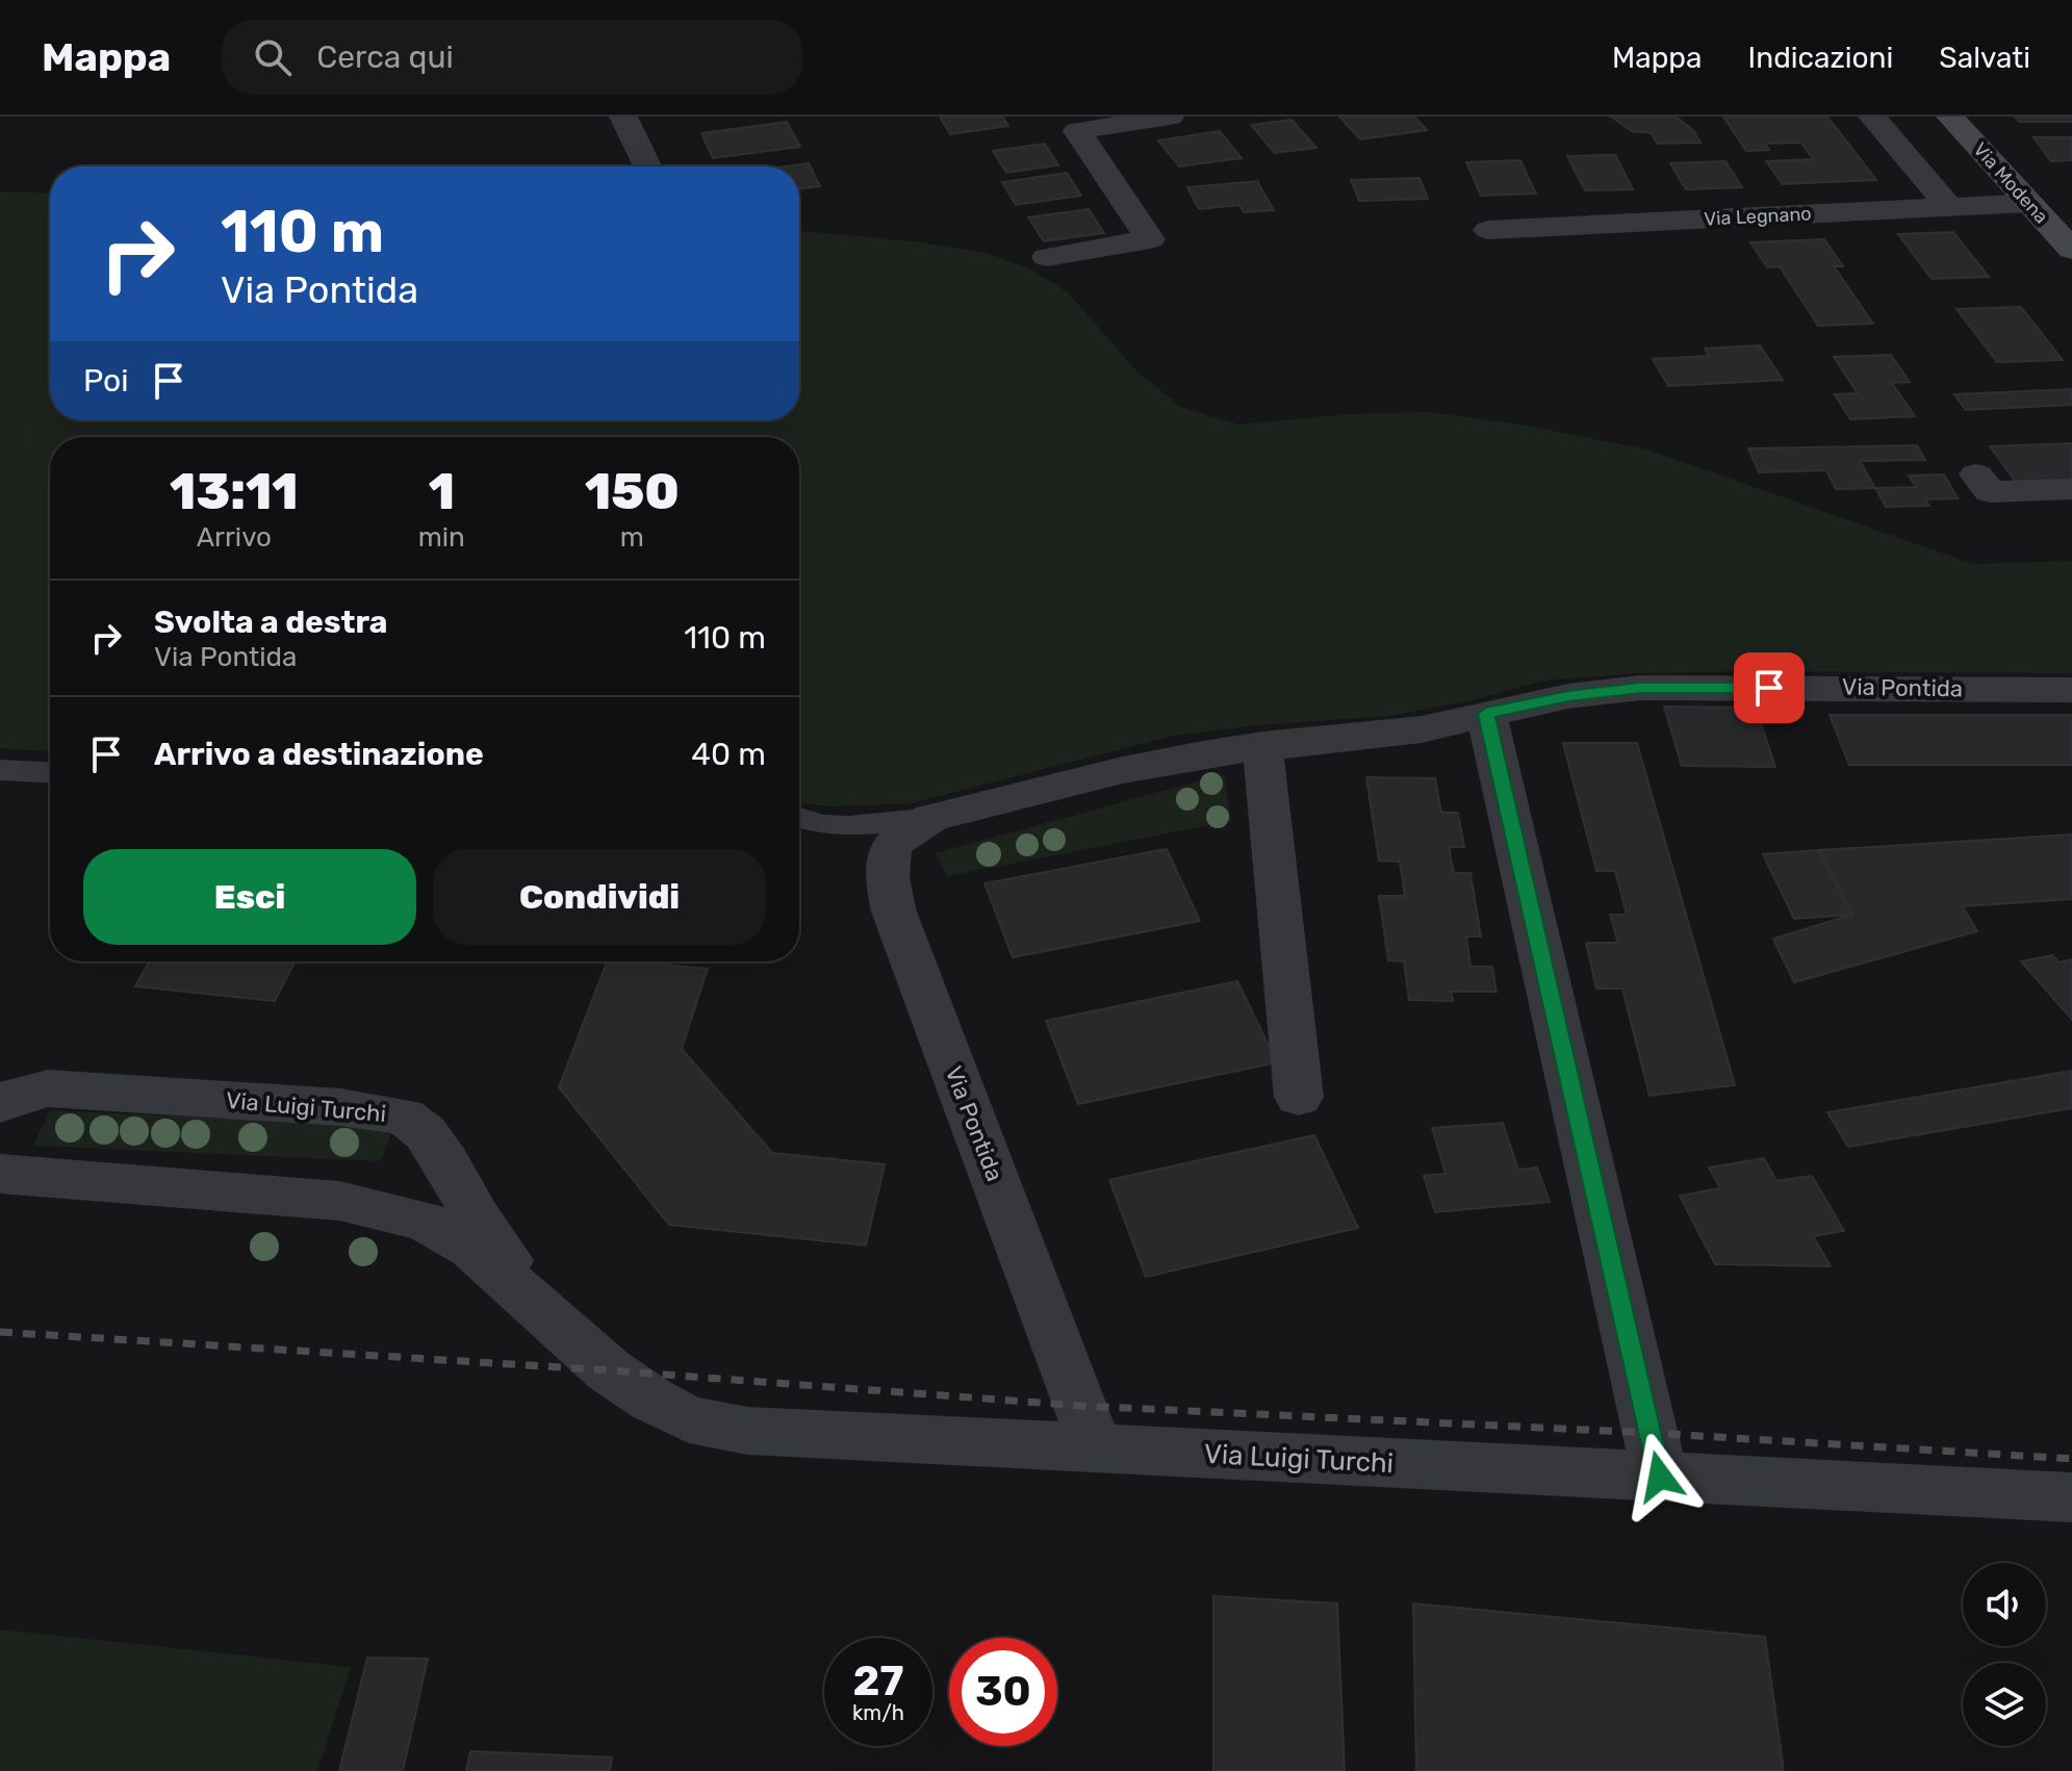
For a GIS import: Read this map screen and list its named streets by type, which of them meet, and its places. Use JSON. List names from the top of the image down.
{
  "streets": {
    "main road": ["Via Modena"],
    "street": ["Via Legnano", "Via Pontida", "Via Luigi Turchi"]
  },
  "crossings": [
    ["Via Modena", "Via Legnano"],
    ["Via Pontida", "Via Luigi Turchi"]
  ],
  "page": {
    "header": "Mappa",
    "search": "Cerca qui",
    "nav": ["Mappa", "Indicazioni", "Salvati"],
    "turn": ["110 m", "Via Pontida"],
    "then": "Poi",
    "eta": [
      "13:11",
      "Arrivo",
      "1",
      "min",
      "150",
      "m"
    ],
    "list": [
      {
        "name": "Svolta a destra",
        "note": "Via Pontida",
        "value": "110 m"
      },
      {
        "name": "Arrivo a destinazione",
        "value": "40 m"
      }
    ],
    "buttons": ["Esci", "Condividi"],
    "speed": "27 km/h",
    "limit": "30"
  }
}
